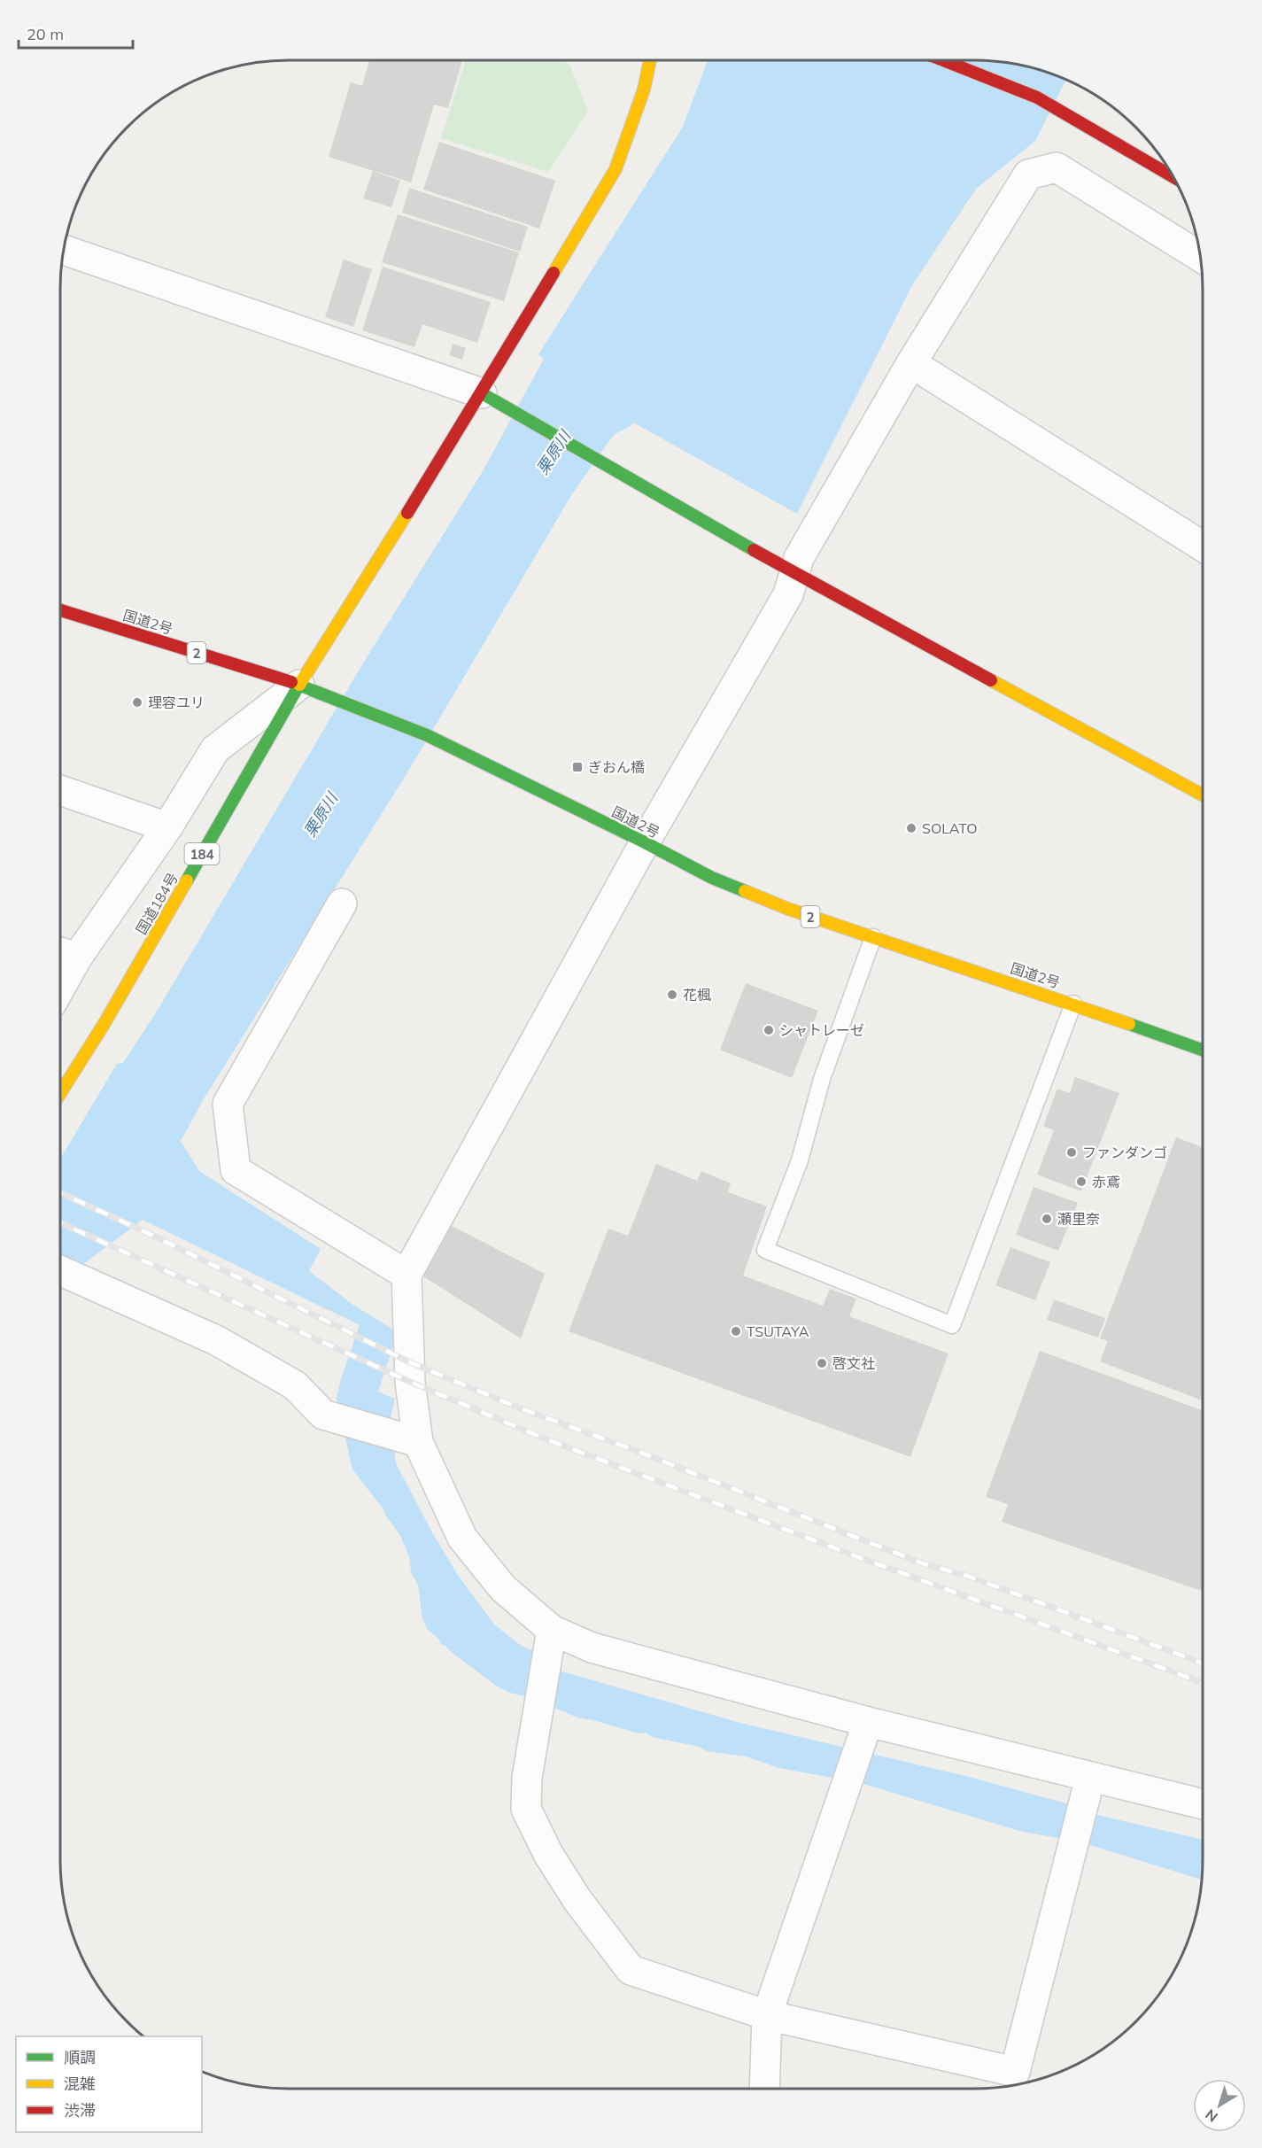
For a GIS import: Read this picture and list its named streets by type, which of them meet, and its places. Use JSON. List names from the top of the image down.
{
  "streets": {
    "main road": [
      "国道2号",
      "2",
      "184",
      "国道184号"
    ]
  },
  "crossings": [
    ["国道2号", "国道184号"]
  ],
  "water": ["栗原川"],
  "places": {
    "other": [
      "理容ユリ",
      "SOLATO",
      "花楓",
      "シャトレーゼ",
      "ファンダンゴ",
      "赤鳶",
      "瀬里奈",
      "TSUTAYA",
      "啓文社"
    ],
    "transit": ["ぎおん橋"]
  },
  "legend": ["順調", "混雑", "渋滞"],
  "scale_bar": "20 m",
  "north": "bottom left"
}
